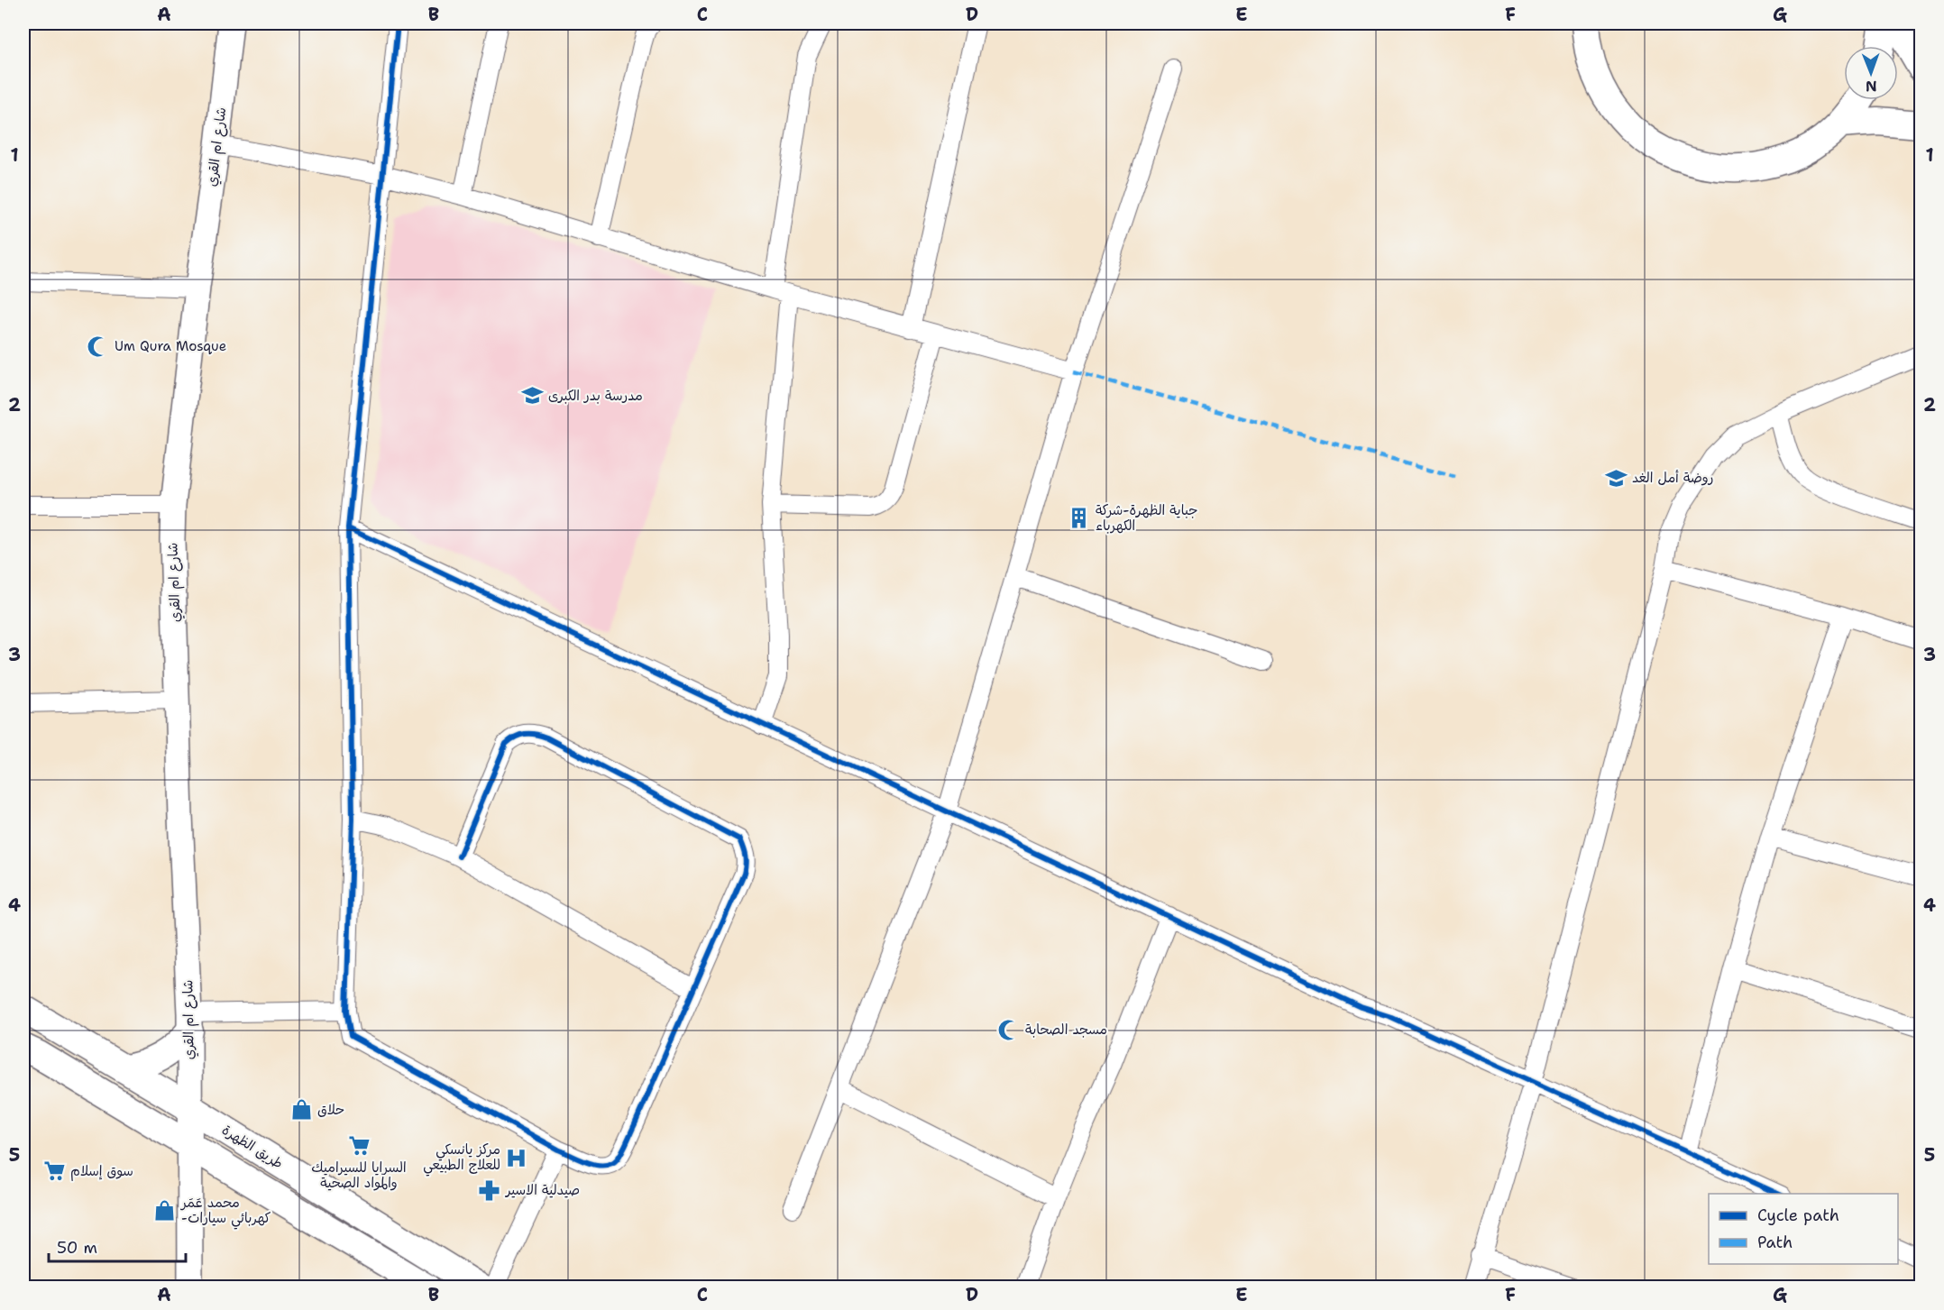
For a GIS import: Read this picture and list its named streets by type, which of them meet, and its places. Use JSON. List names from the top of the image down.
{
  "streets": {
    "main road": ["طريق الظهرة"],
    "street": ["شارع ام القري"]
  },
  "crossings": [
    ["شارع ام القري", "طريق الظهرة"]
  ],
  "places": {
    "mosque": ["Um Qura Mosque", "مسجد الصحابة"],
    "school or university": ["مدرسة بدر الكبرى", "روضة أمل الغد"],
    "building": ["جباية الظهرة-شركة الكهرباء"],
    "shop": ["حلاق", "محمد عَمَر -كهربائي سيارات"],
    "supermarket": ["السرايا للسيراميك والمواد الصحية", "سوق إسلام"],
    "hospital": ["مركز يانسكي للعلاج الطبيعي"],
    "pharmacy": ["صيدلية الاسير"]
  },
  "legend": ["Cycle path", "Path"],
  "scale_bar": "50 m",
  "north": "bottom",
  "grid": {
    "columns": [
      "A",
      "B",
      "C",
      "D",
      "E",
      "F",
      "G"
    ],
    "rows": [
      "1",
      "2",
      "3",
      "4",
      "5"
    ]
  }
}
